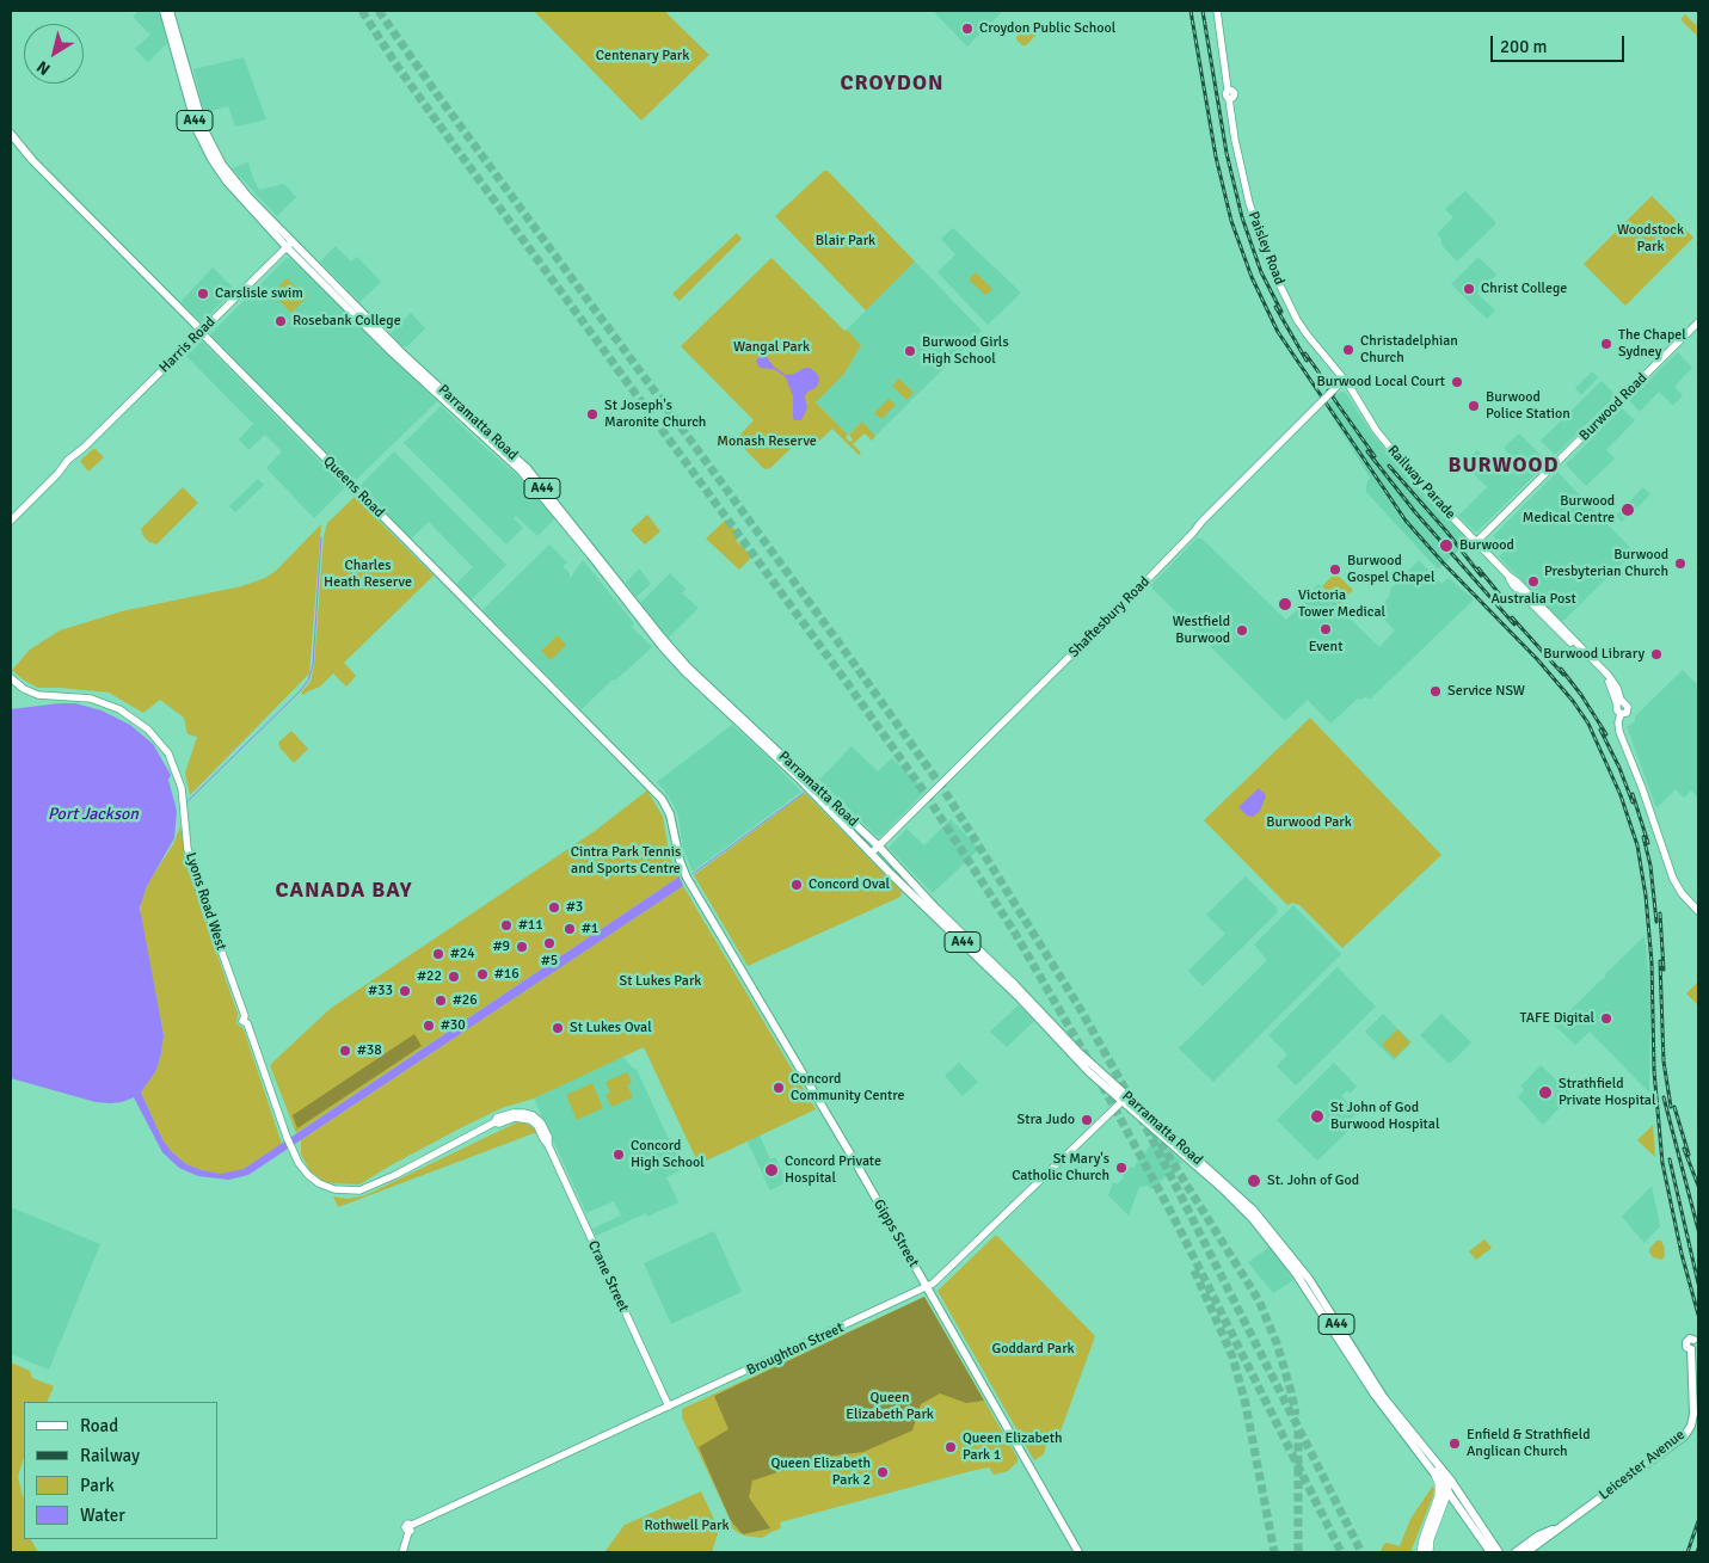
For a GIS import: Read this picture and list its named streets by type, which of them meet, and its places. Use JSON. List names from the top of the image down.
{
  "streets": {
    "main road": [
      "A44",
      "Paisley Road",
      "Harris Road",
      "Burwood Road",
      "Parramatta Road",
      "Railway Parade",
      "Queens Road",
      "Shaftesbury Road",
      "Lyons Road West",
      "Gipps Street",
      "Crane Street",
      "Broughton Street",
      "Leicester Avenue"
    ]
  },
  "crossings": [
    ["Paisley Road", "Railway Parade"],
    ["Paisley Road", "Shaftesbury Road"],
    ["Harris Road", "Parramatta Road"],
    ["Harris Road", "Queens Road"],
    ["Burwood Road", "Railway Parade"],
    ["Parramatta Road", "Shaftesbury Road"],
    ["Parramatta Road", "Broughton Street"],
    ["Railway Parade", "Shaftesbury Road"],
    ["Queens Road", "Gipps Street"],
    ["Lyons Road West", "Crane Street"],
    ["Gipps Street", "Broughton Street"],
    ["Crane Street", "Broughton Street"]
  ],
  "districts": ["CROYDON", "BURWOOD", "CANADA BAY"],
  "water": ["Port Jackson"],
  "parks": [
    "Centenary Park",
    "Woodstock Park",
    "Blair Park",
    "Wangal Park",
    "Monash Reserve",
    "Charles Heath Reserve",
    "Burwood Park",
    "Cintra Park Tennis and Sports Centre",
    "St Lukes Park",
    "Goddard Park",
    "Queen Elizabeth Park",
    "Rothwell Park"
  ],
  "places": [
    "Croydon Public School",
    "Christ College",
    "Carslisle swim",
    "Rosebank College",
    "The Chapel Sydney",
    "Christadelphian Church",
    "Burwood Girls High School",
    "Burwood Local Court",
    "Burwood Police Station",
    "St Joseph's Maronite Church",
    "Burwood Medical Centre",
    "Burwood",
    "Burwood Presbyterian Church",
    "Burwood Gospel Chapel",
    "Australia Post",
    "Victoria Tower Medical",
    "Event",
    "Westfield Burwood",
    "Burwood Library",
    "Service NSW",
    "Concord Oval",
    "#3",
    "#11",
    "#1",
    "#5",
    "#9",
    "#24",
    "#16",
    "#22",
    "#33",
    "#26",
    "TAFE Digital",
    "#30",
    "St Lukes Oval",
    "#38",
    "Concord Community Centre",
    "Strathfield Private Hospital",
    "St John of God Burwood Hospital",
    "Stra Judo",
    "Concord High School",
    "St Mary's Catholic Church",
    "Concord Private Hospital",
    "St. John of God",
    "Enfield & Strathfield Anglican Church",
    "Queen Elizabeth Park 1",
    "Queen Elizabeth Park 2"
  ],
  "legend": [
    "Road",
    "Railway",
    "Park",
    "Water"
  ],
  "scale_bar": "200 m",
  "north": "bottom left"
}
